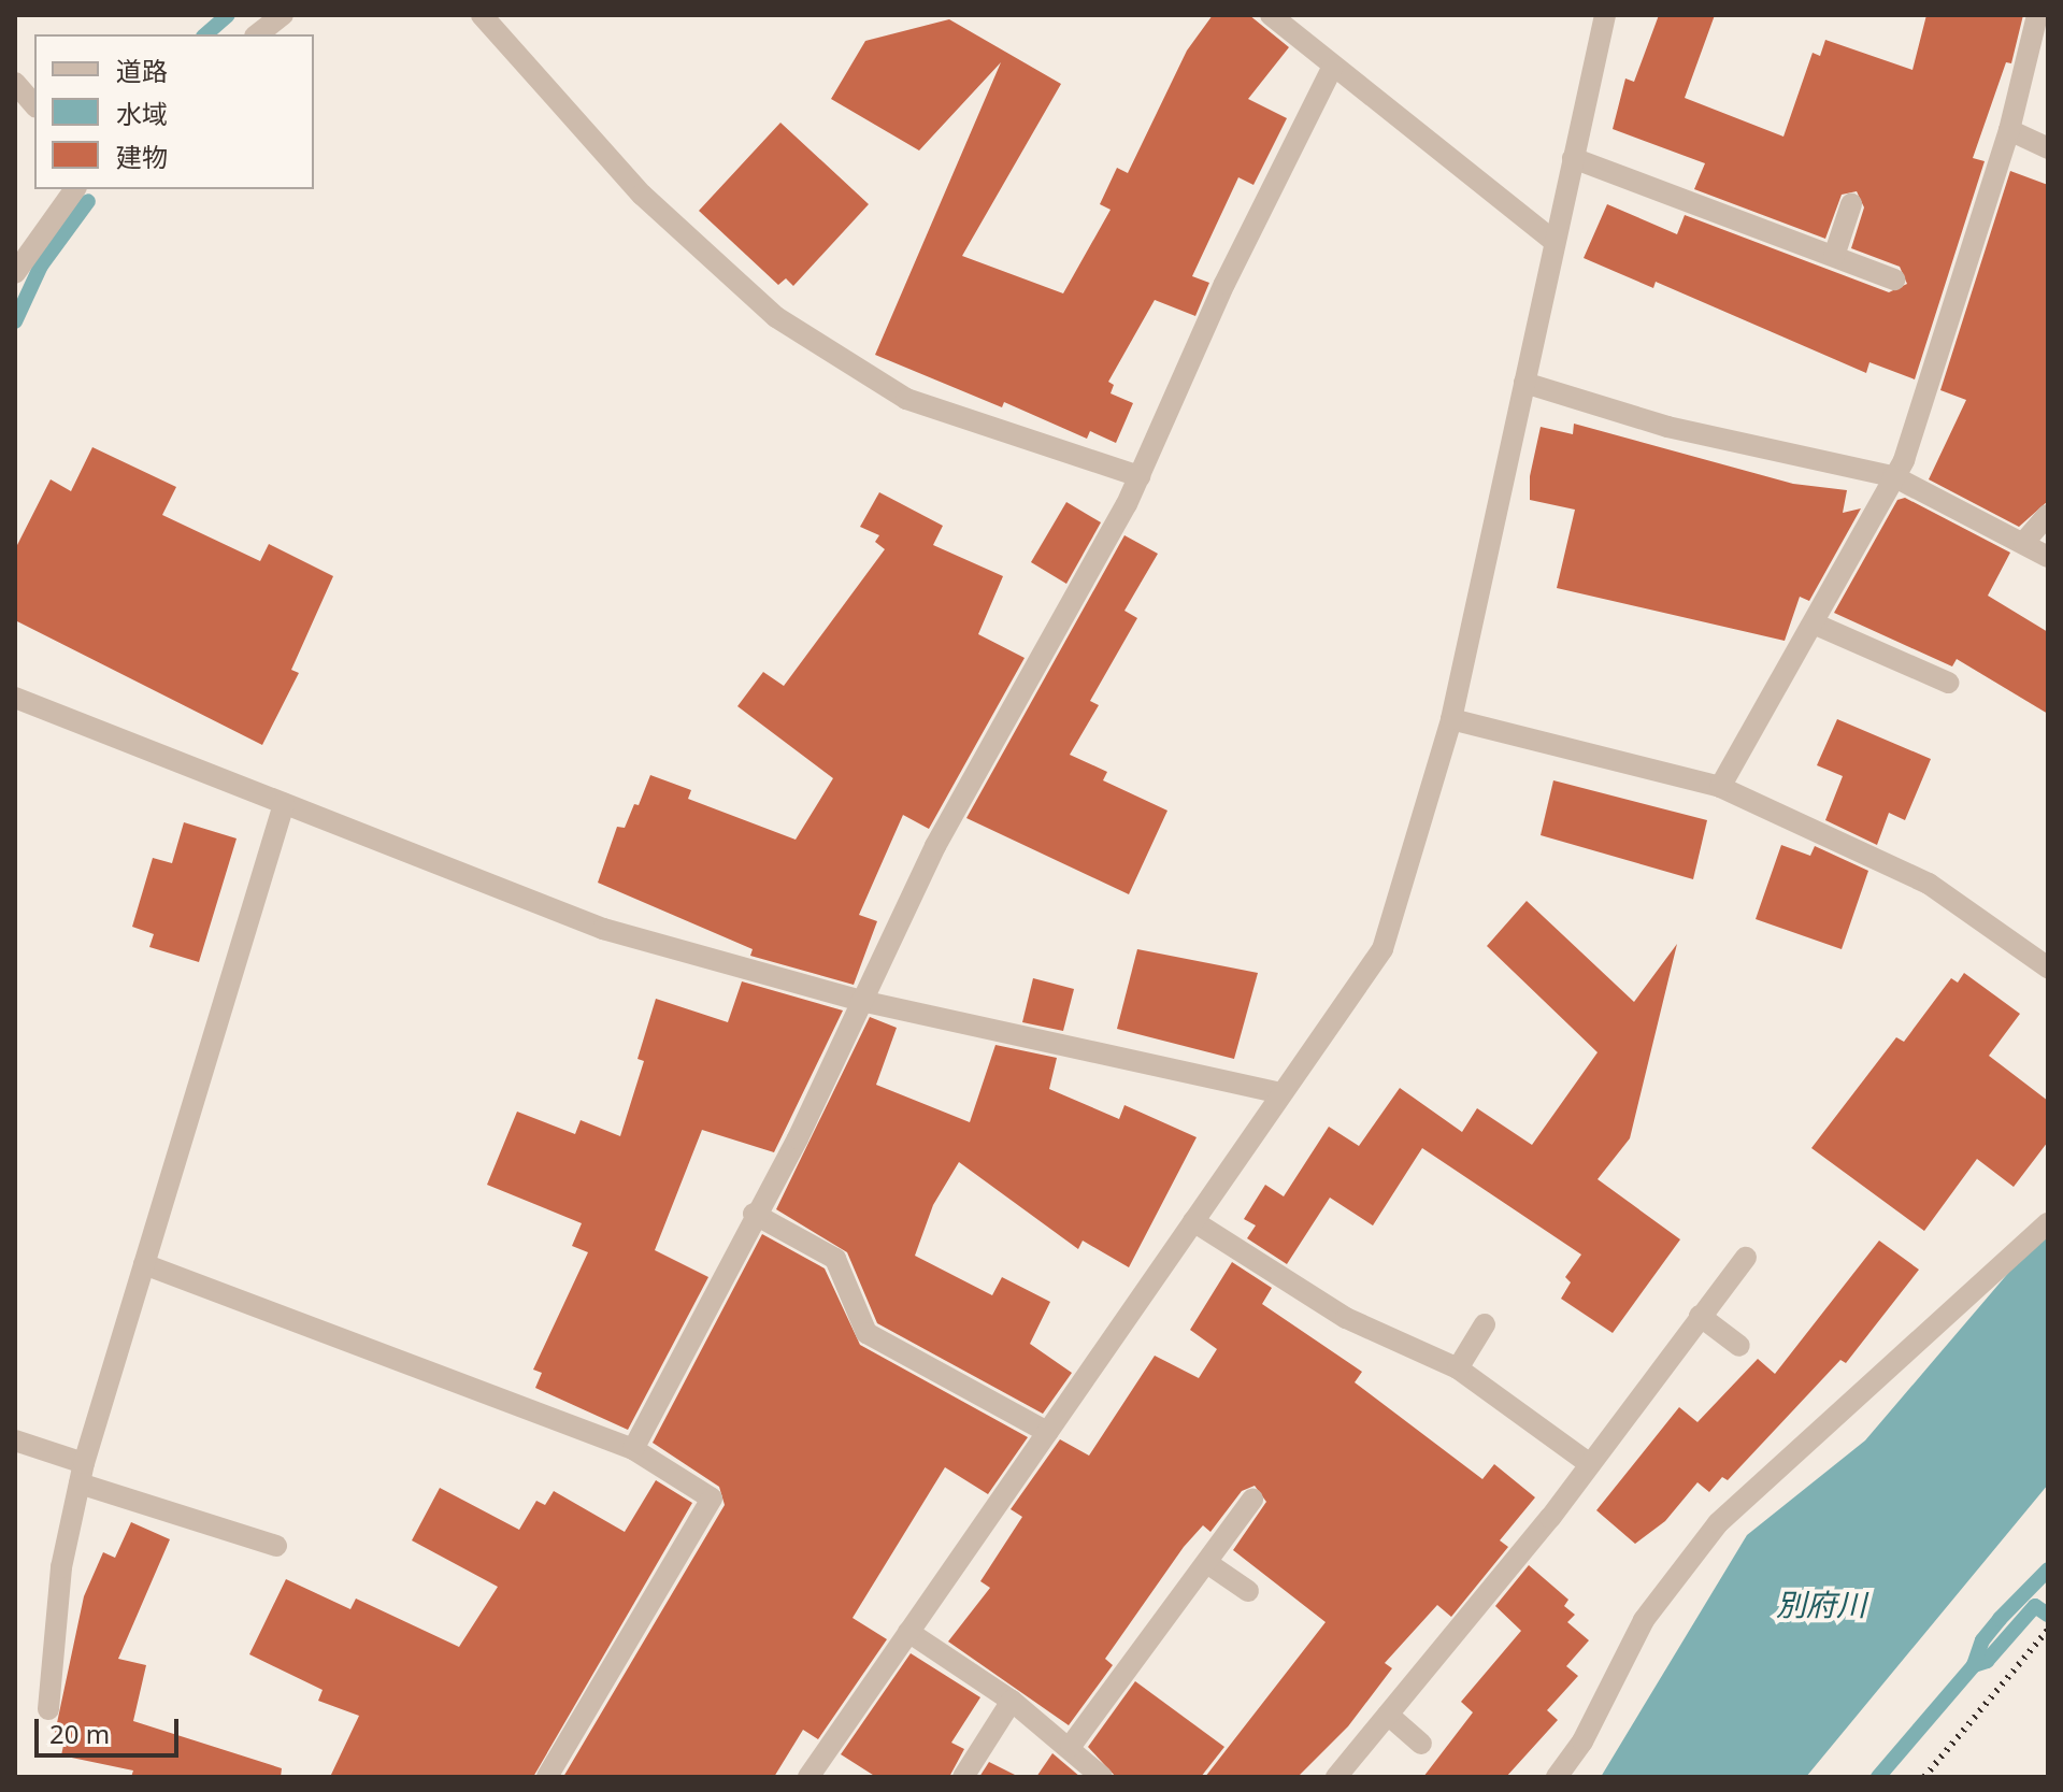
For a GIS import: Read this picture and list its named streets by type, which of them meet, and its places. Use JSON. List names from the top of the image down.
{
  "water": ["別府川"],
  "legend": ["道路", "水域", "建物"],
  "scale_bar": "20 m"
}
